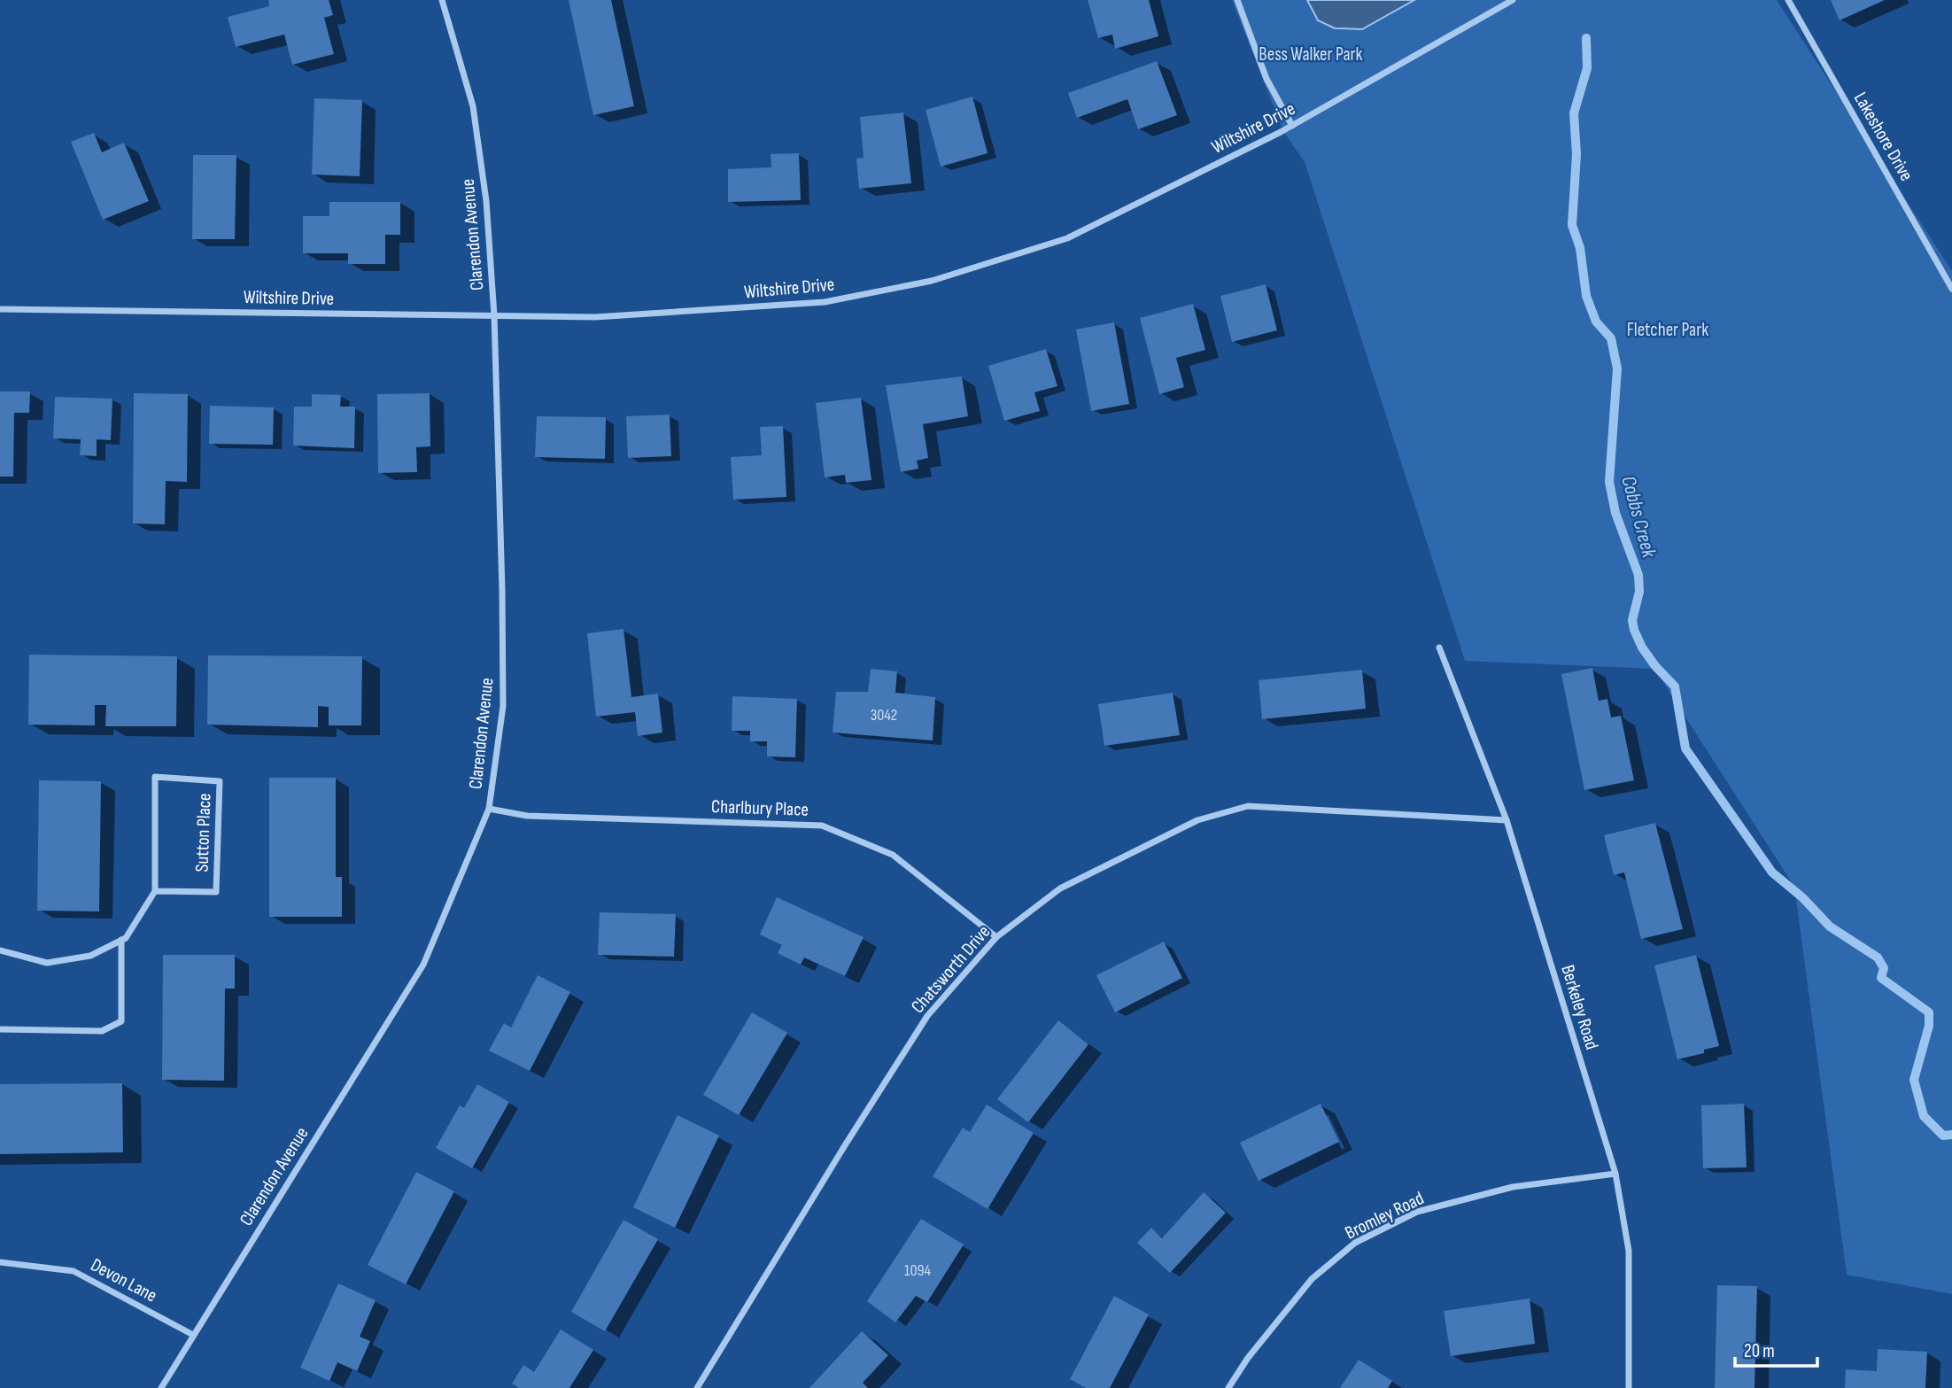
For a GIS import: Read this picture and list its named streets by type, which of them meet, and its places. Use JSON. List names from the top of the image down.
{
  "streets": {
    "street": [
      "Wiltshire Drive",
      "Lakeshore Drive",
      "Clarendon Avenue",
      "Charlbury Place",
      "Sutton Place",
      "Chatsworth Drive",
      "Berkeley Road",
      "Bromley Road",
      "Devon Lane"
    ]
  },
  "crossings": [
    ["Wiltshire Drive", "Clarendon Avenue"],
    ["Clarendon Avenue", "Charlbury Place"],
    ["Clarendon Avenue", "Devon Lane"],
    ["Charlbury Place", "Chatsworth Drive"],
    ["Chatsworth Drive", "Berkeley Road"],
    ["Berkeley Road", "Bromley Road"]
  ],
  "water": ["Cobbs Creek"],
  "parks": ["Bess Walker Park", "Fletcher Park"],
  "house_numbers": ["3042", "1094"],
  "scale_bar": "20 m"
}
